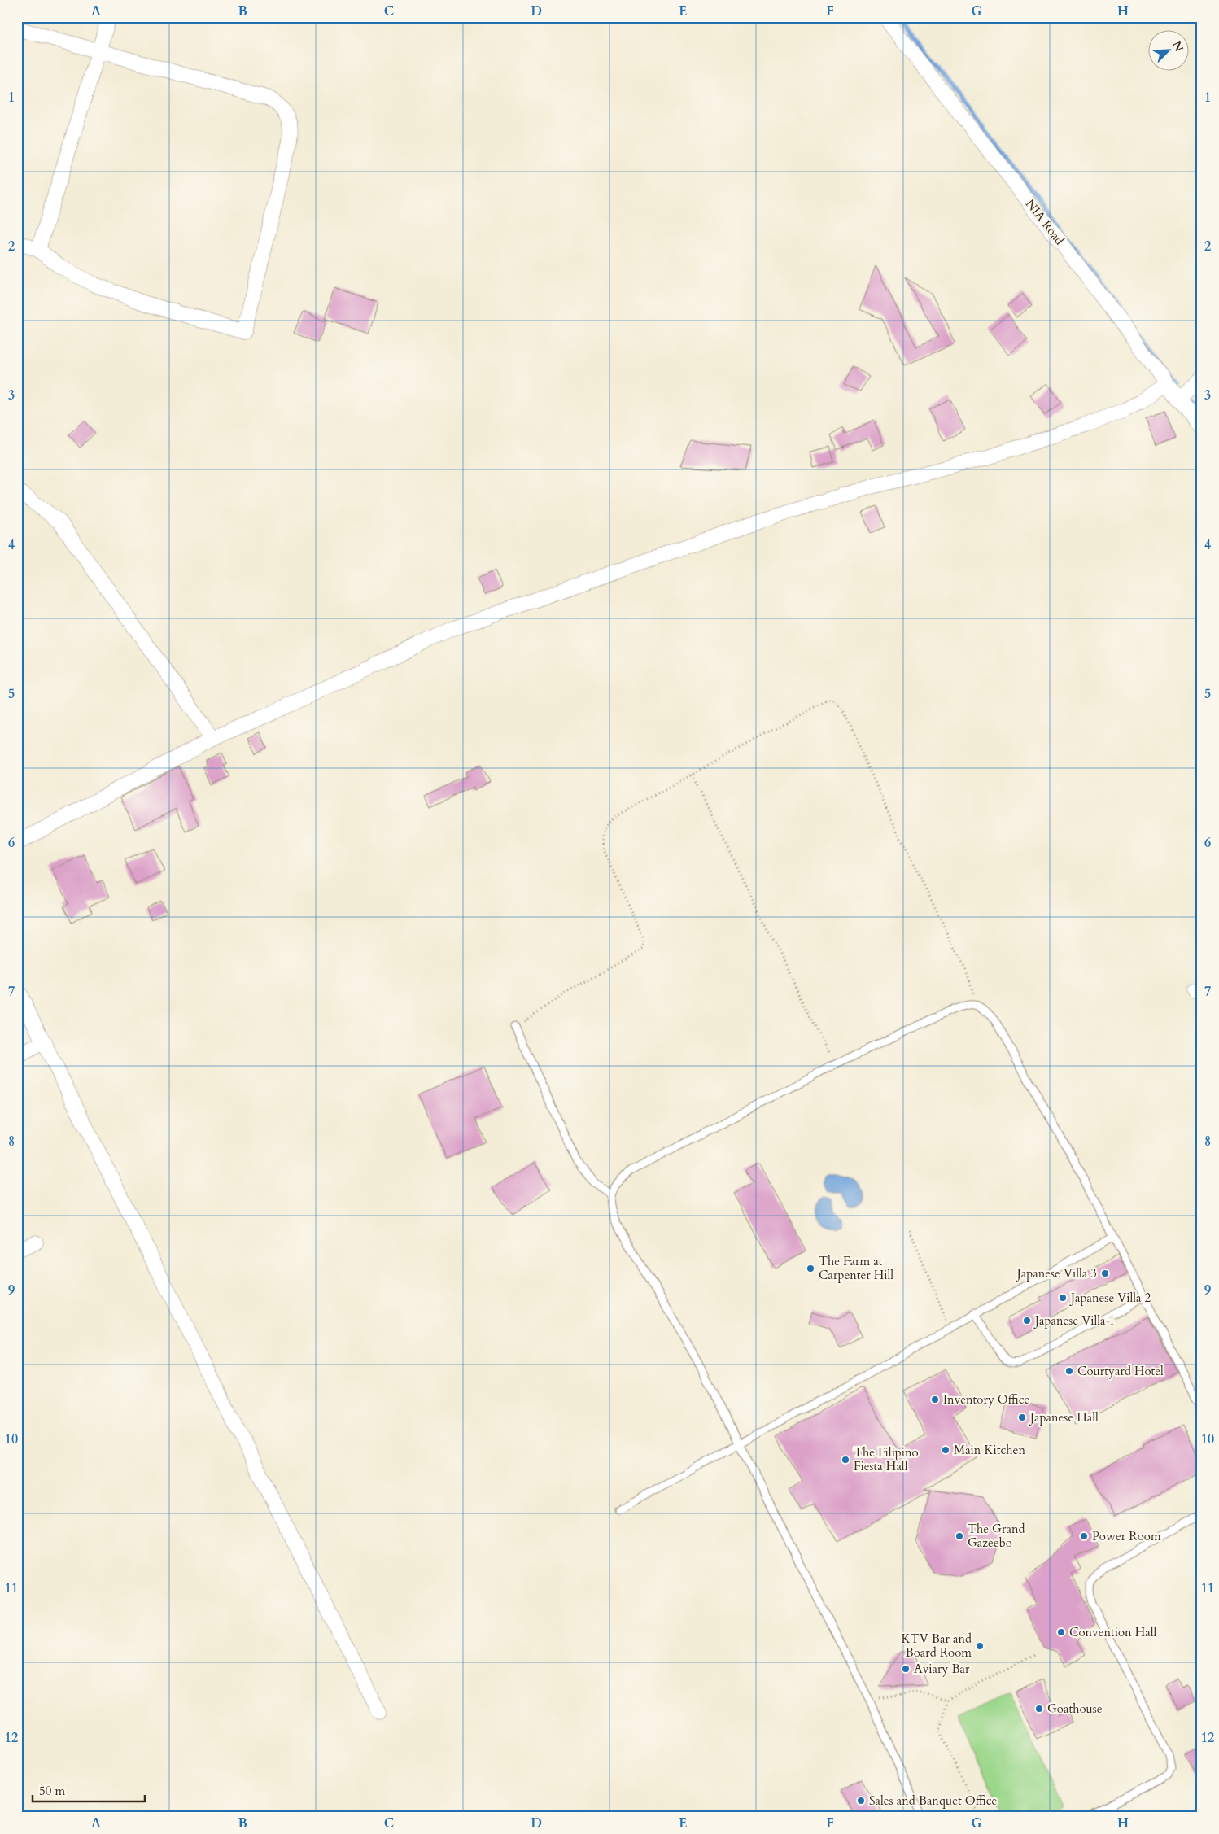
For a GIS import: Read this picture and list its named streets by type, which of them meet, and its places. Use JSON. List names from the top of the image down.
{
  "streets": {
    "street": ["NIA Road"]
  },
  "places": [
    "The Farm at Carpenter Hill",
    "Japanese Villa 3",
    "Japanese Villa 2",
    "Japanese Villa 1",
    "Courtyard Hotel",
    "Inventory Office",
    "Japanese Hall",
    "Main Kitchen",
    "The Filipino Fiesta Hall",
    "The Grand Gazeebo",
    "Power Room",
    "Convention Hall",
    "KTV Bar and Board Room",
    "Aviary Bar",
    "Goathouse",
    "Sales and Banquet Office"
  ],
  "scale_bar": "50 m",
  "north": "top right",
  "grid": {
    "columns": [
      "A",
      "B",
      "C",
      "D",
      "E",
      "F",
      "G",
      "H"
    ],
    "rows": [
      "1",
      "2",
      "3",
      "4",
      "5",
      "6",
      "7",
      "8",
      "9",
      "10",
      "11",
      "12"
    ]
  }
}
